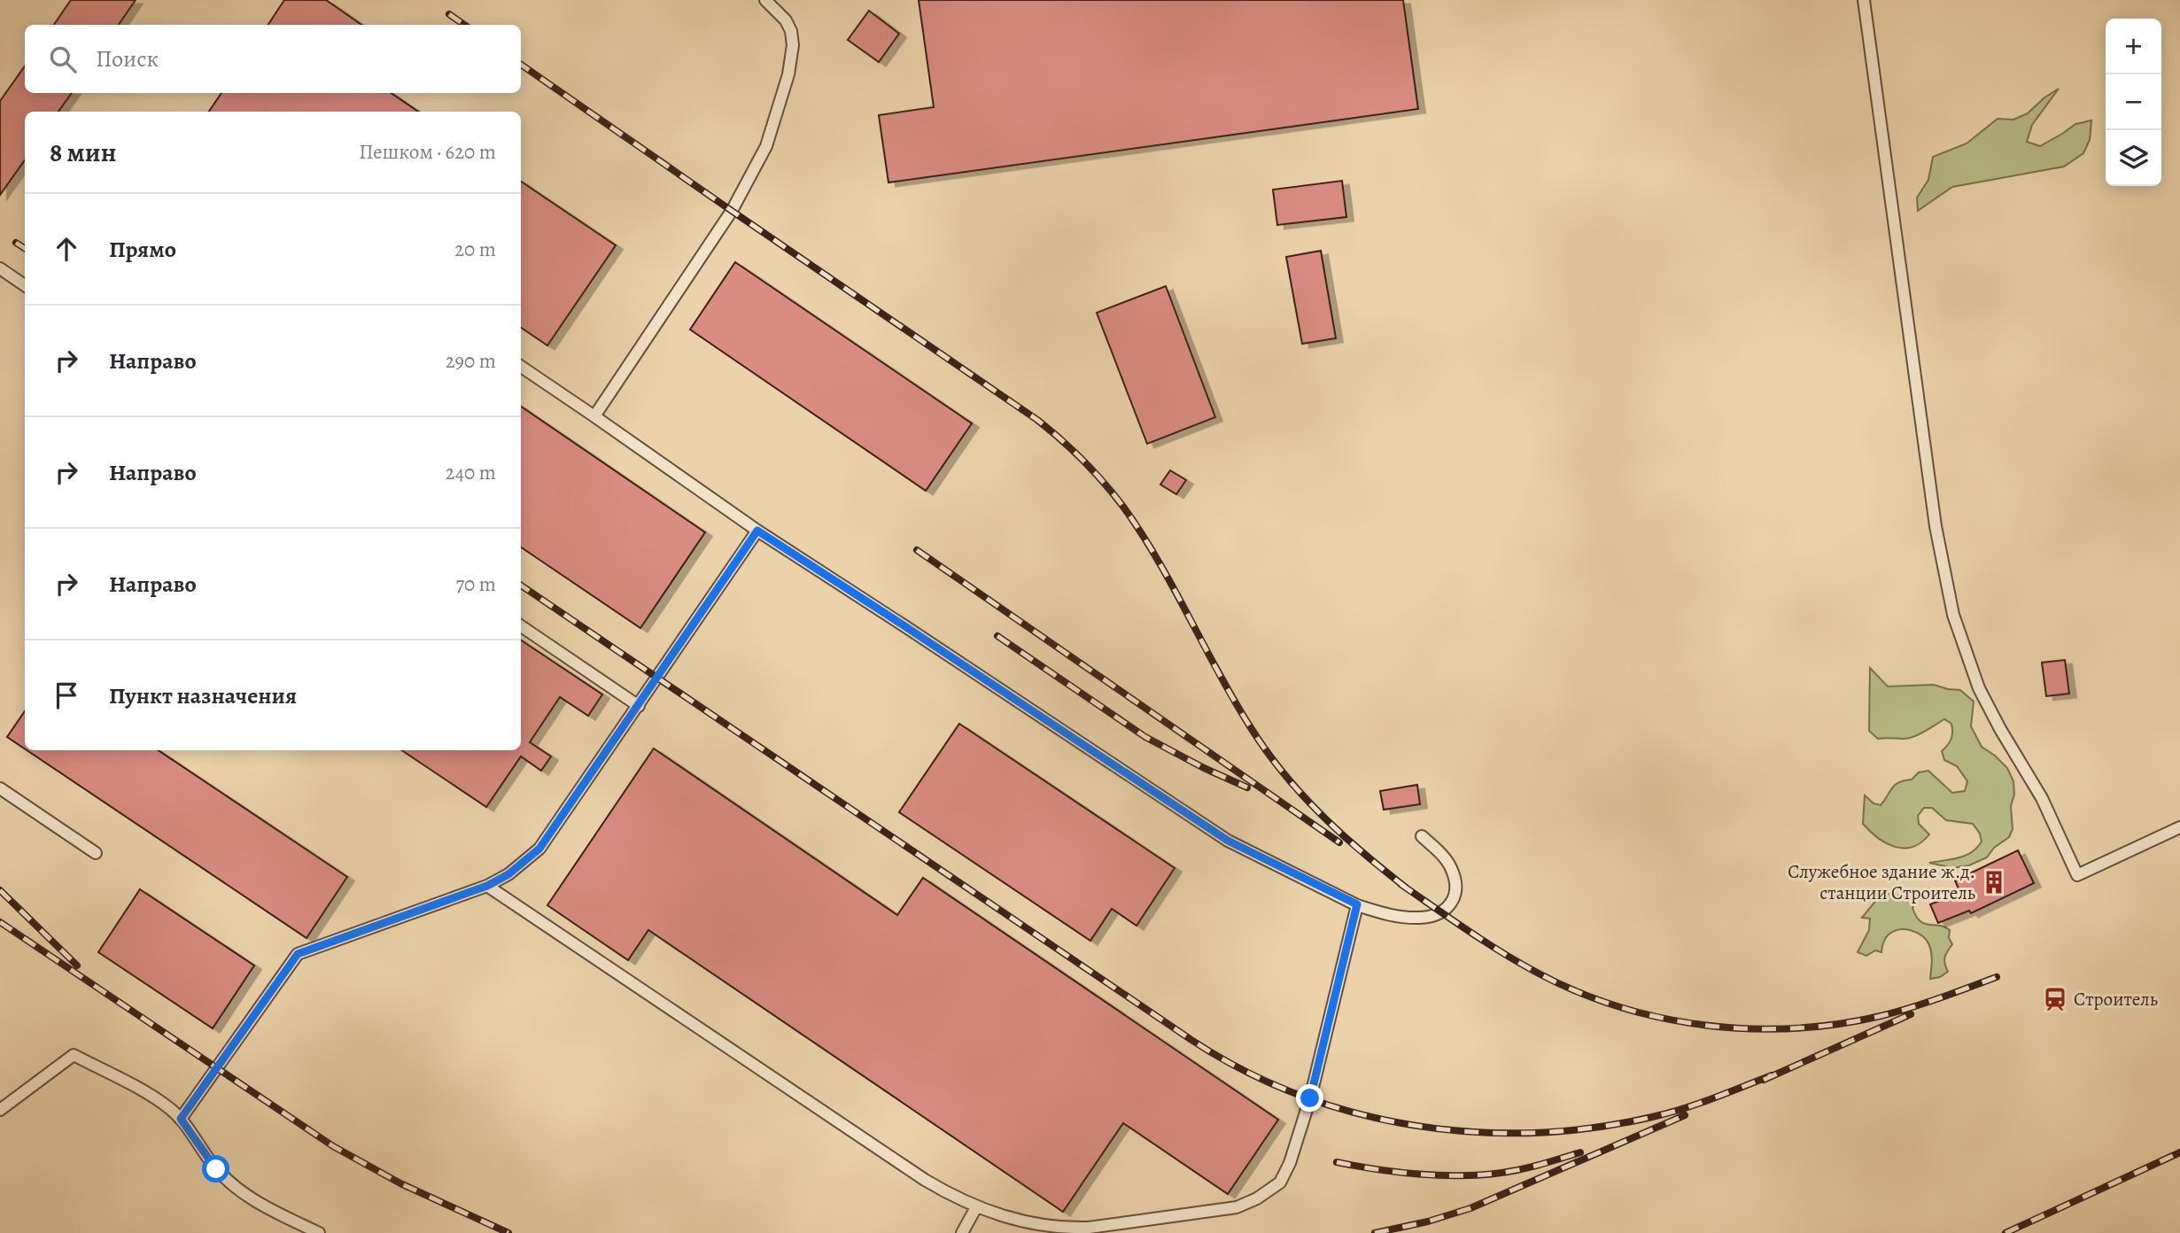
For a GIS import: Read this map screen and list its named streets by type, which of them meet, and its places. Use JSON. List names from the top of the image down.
{
  "places": {
    "building": ["Служебное здание ж.д. станции Строитель"],
    "station": ["Строитель"]
  },
  "page": {
    "map_buttons": ["+", "−"],
    "search": "Поиск",
    "heading": ["8 мин", "Пешком · 620 m"],
    "list": [
      ["Прямо", "20 m"],
      ["Направо", "290 m"],
      ["Направо", "240 m"],
      ["Направо", "70 m"],
      "Пункт назначения"
    ]
  }
}
